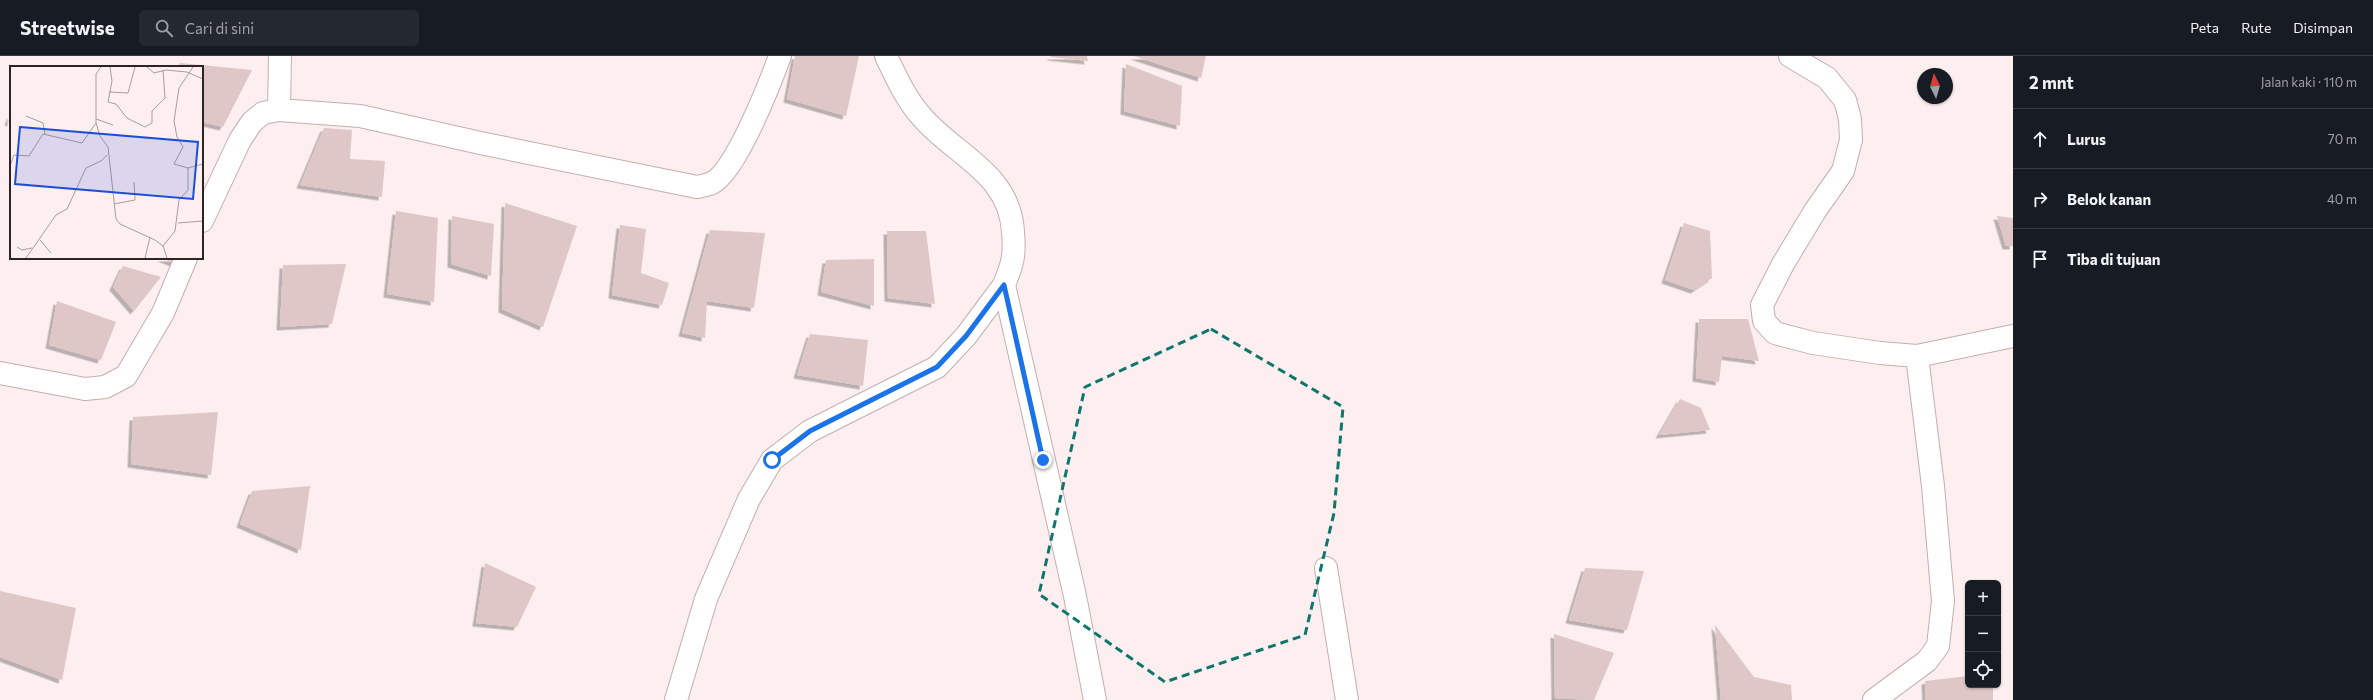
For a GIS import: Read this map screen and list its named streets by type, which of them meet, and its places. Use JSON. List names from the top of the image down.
{
  "north": "top",
  "page": {
    "header": "Streetwise",
    "search": "Cari di sini",
    "nav": ["Peta", "Rute", "Disimpan"],
    "heading": ["2 mnt", "Jalan kaki · 110 m"],
    "list": [
      ["Lurus", "70 m"],
      ["Belok kanan", "40 m"],
      "Tiba di tujuan"
    ],
    "map_buttons": ["+", "−"]
  }
}
